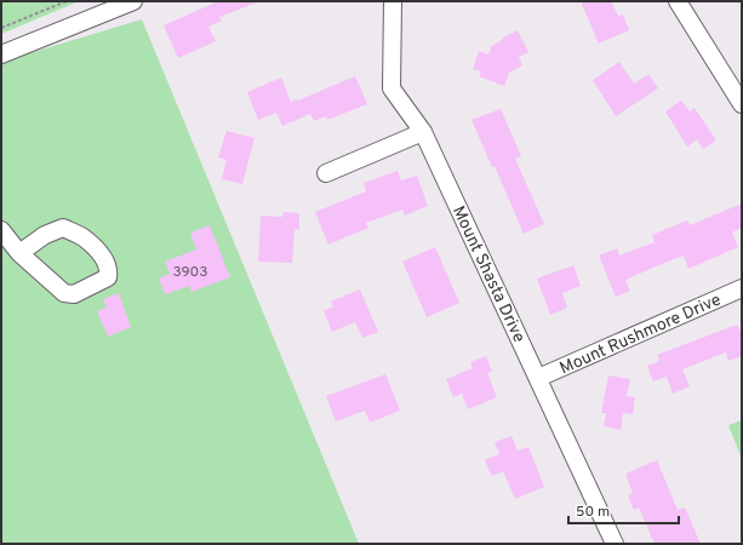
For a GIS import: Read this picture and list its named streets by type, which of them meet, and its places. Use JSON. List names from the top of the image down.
{
  "streets": {
    "street": ["Mount Shasta Drive", "Mount Rushmore Drive"]
  },
  "crossings": [
    ["Mount Shasta Drive", "Mount Rushmore Drive"]
  ],
  "house_numbers": ["3903"],
  "scale_bar": "50 m"
}
